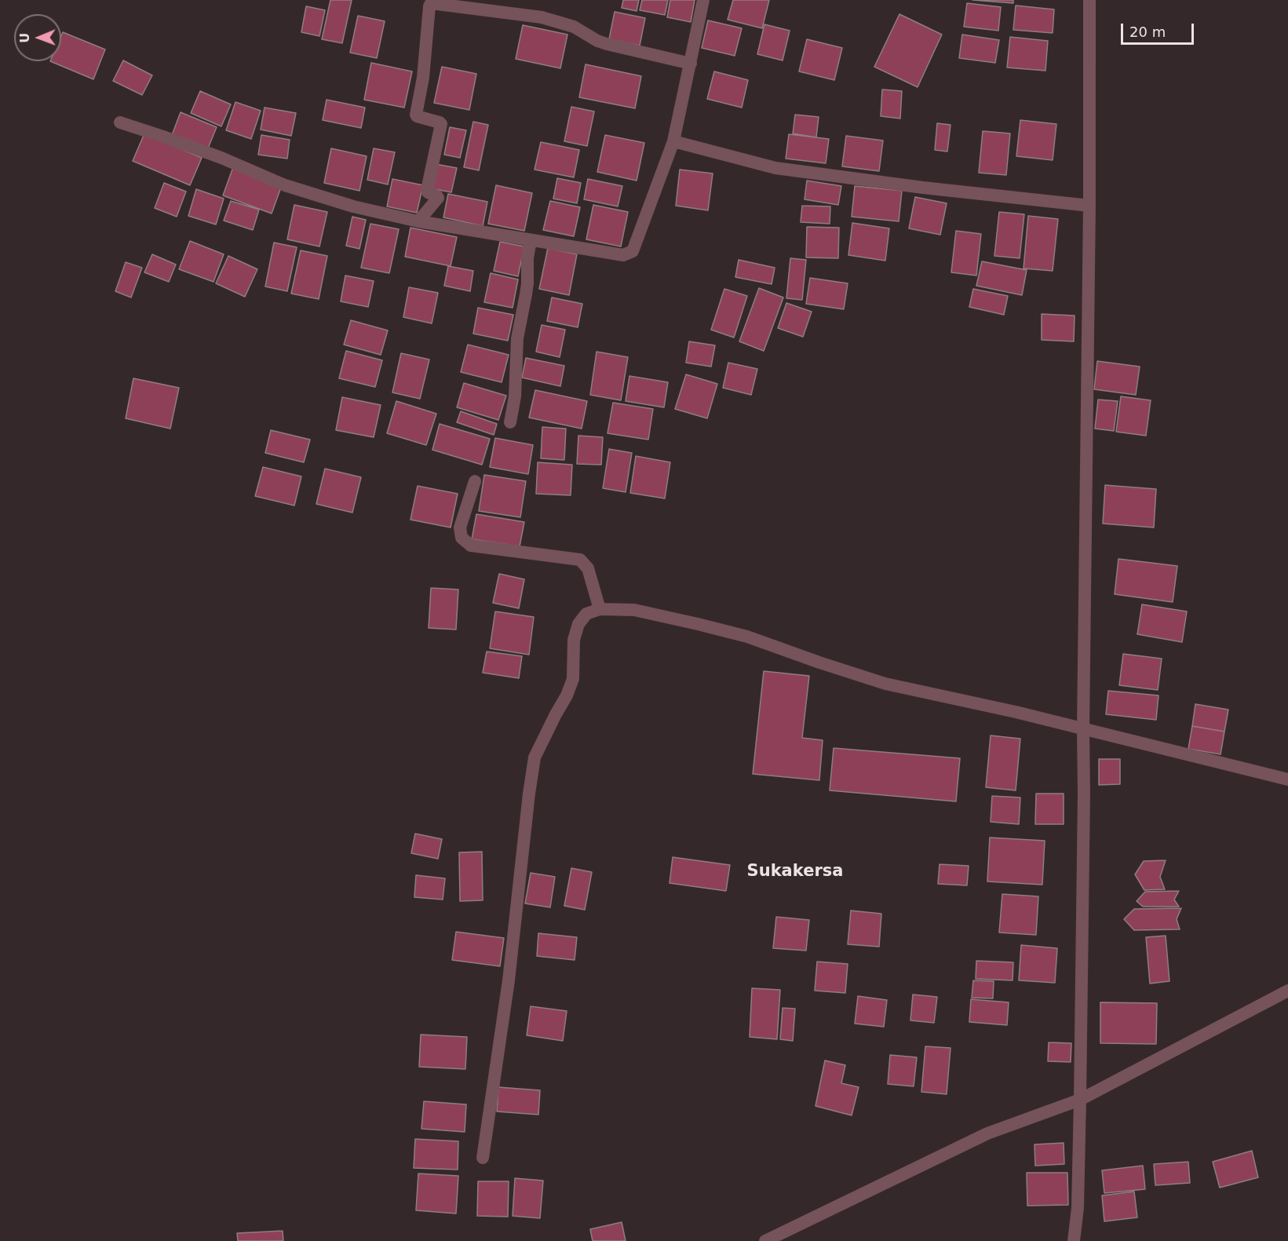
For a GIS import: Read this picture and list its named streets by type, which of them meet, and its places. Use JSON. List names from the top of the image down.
{
  "districts": ["Sukakersa"],
  "scale_bar": "20 m",
  "north": "left"
}
